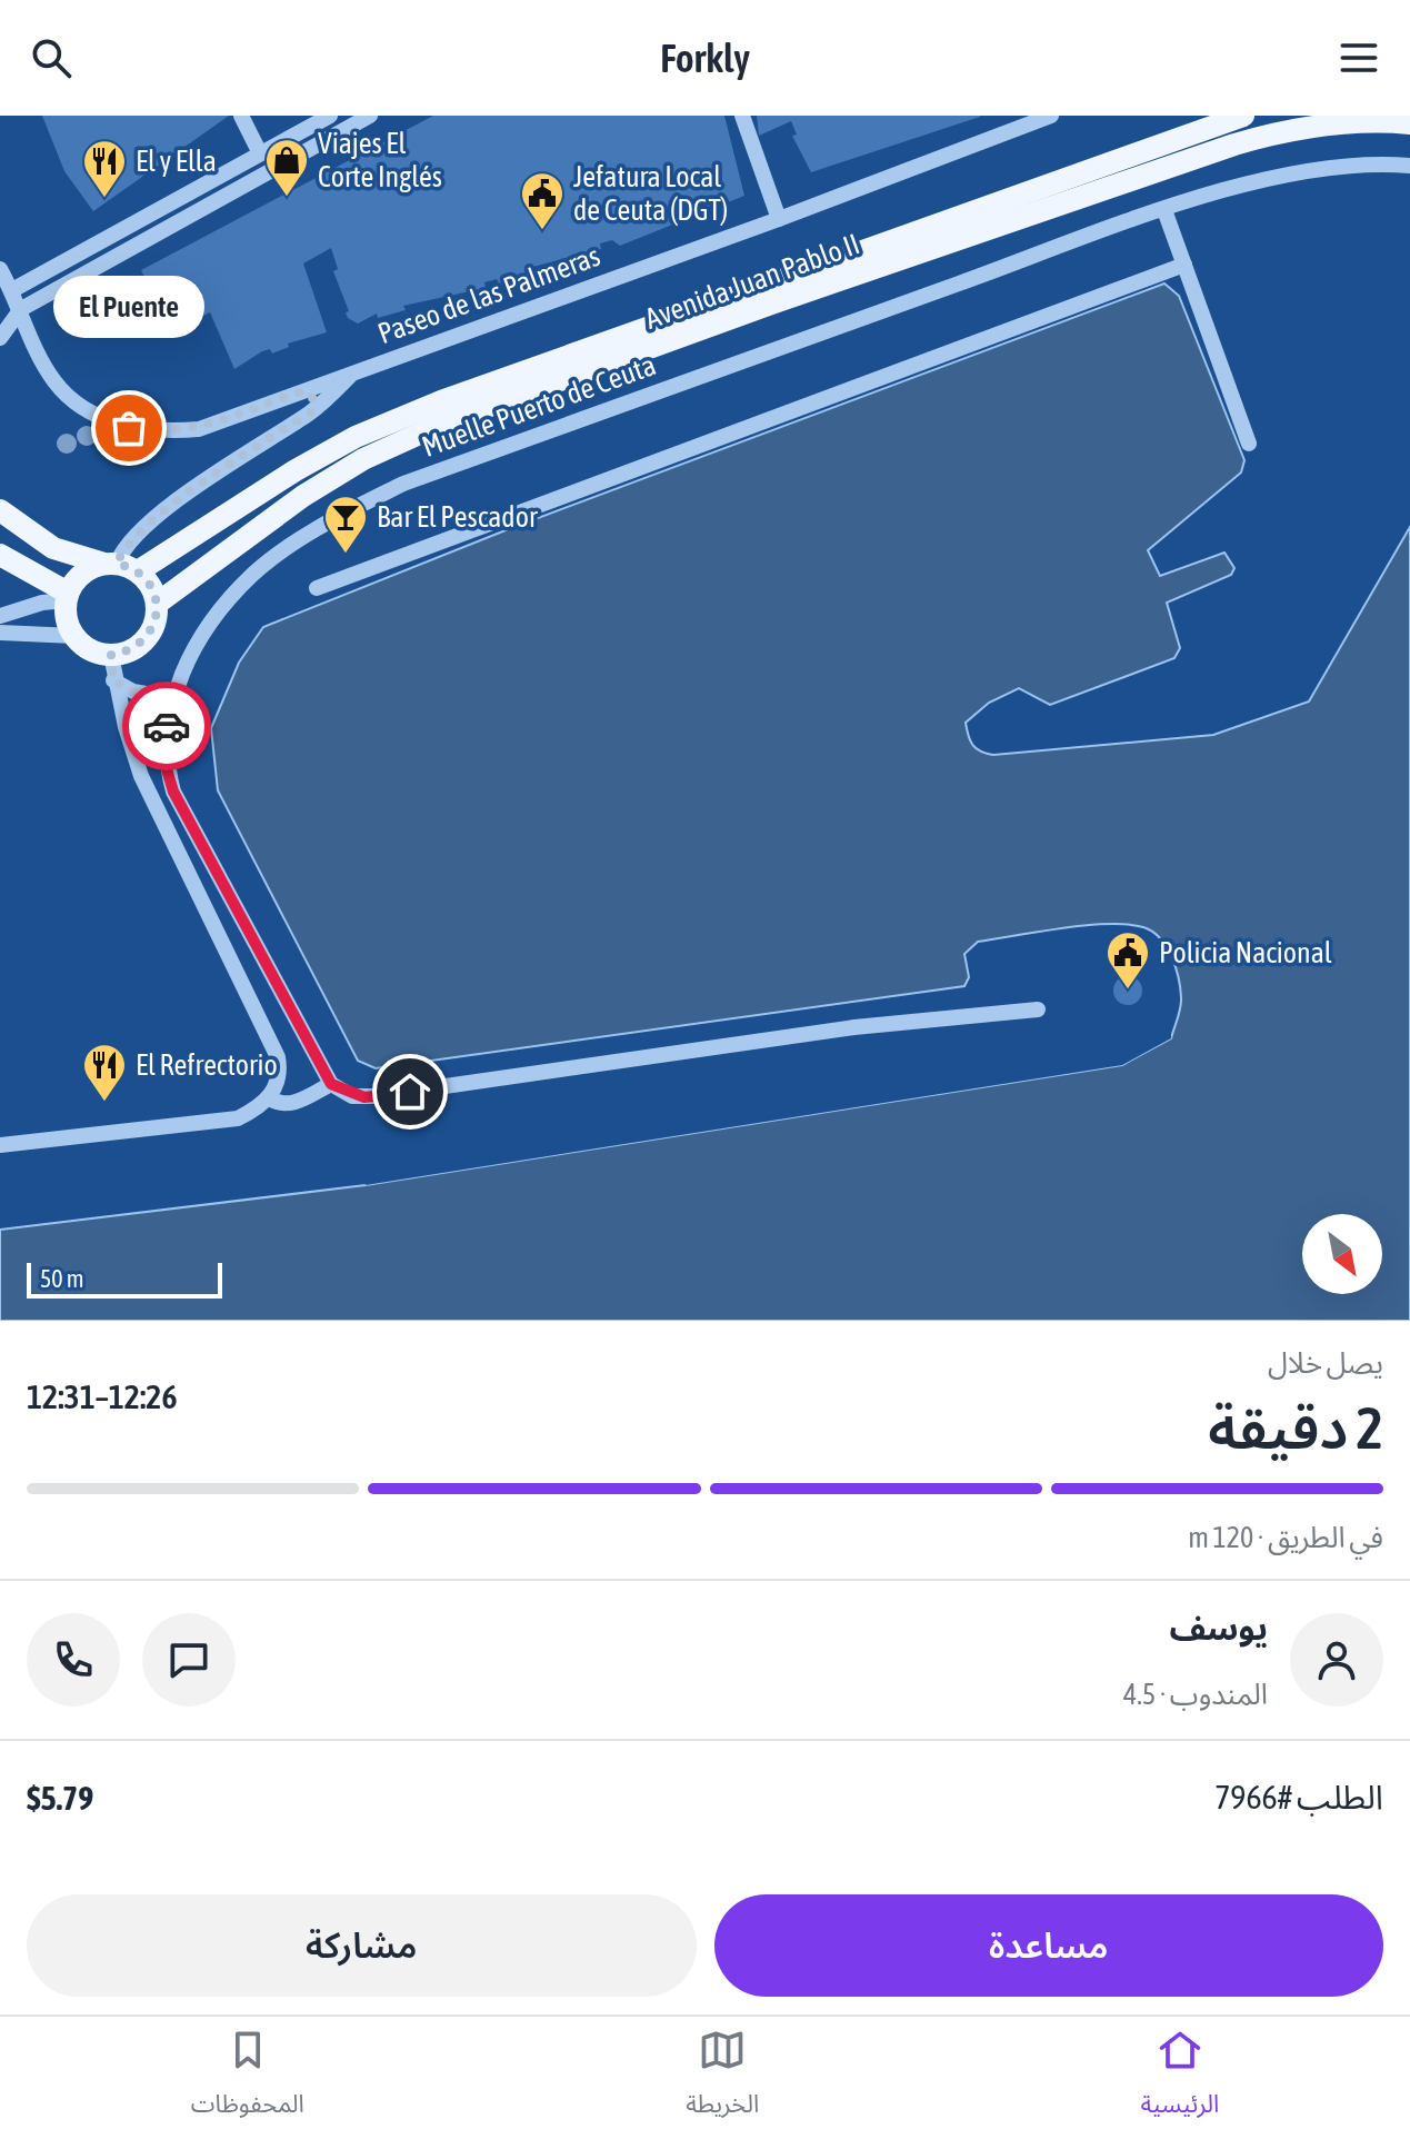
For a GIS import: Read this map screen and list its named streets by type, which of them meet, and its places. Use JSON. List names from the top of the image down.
{
  "streets": {
    "main road": ["Avenida Juan Pablo II"],
    "street": ["Paseo de las Palmeras", "Muelle Puerto de Ceuta"]
  },
  "places": {
    "shop": ["Viajes El Corte Inglés"],
    "restaurant": ["El y Ella", "El Refrectorio"],
    "public building": ["Jefatura Local de Ceuta (DGT)", "Policia Nacional"],
    "other": ["El Puente"],
    "bar": ["Bar El Pescador"]
  },
  "scale_bar": "50 m",
  "north": "bottom right",
  "page": {
    "header": "Forkly",
    "bubble": "El Puente",
    "scale": "50 m",
    "heading": ["2 دقيقة", "يصل خلال", "12:26–12:31"],
    "panel": [
      "يوسف",
      "المندوب · 4.5",
      "الطلب #7966",
      "$5.79"
    ],
    "bar": "في الطريق · 120 m",
    "buttons": ["مساعدة", "مشاركة"],
    "tabs": ["الرئيسية", "الخريطة", "المحفوظات"]
  }
}
